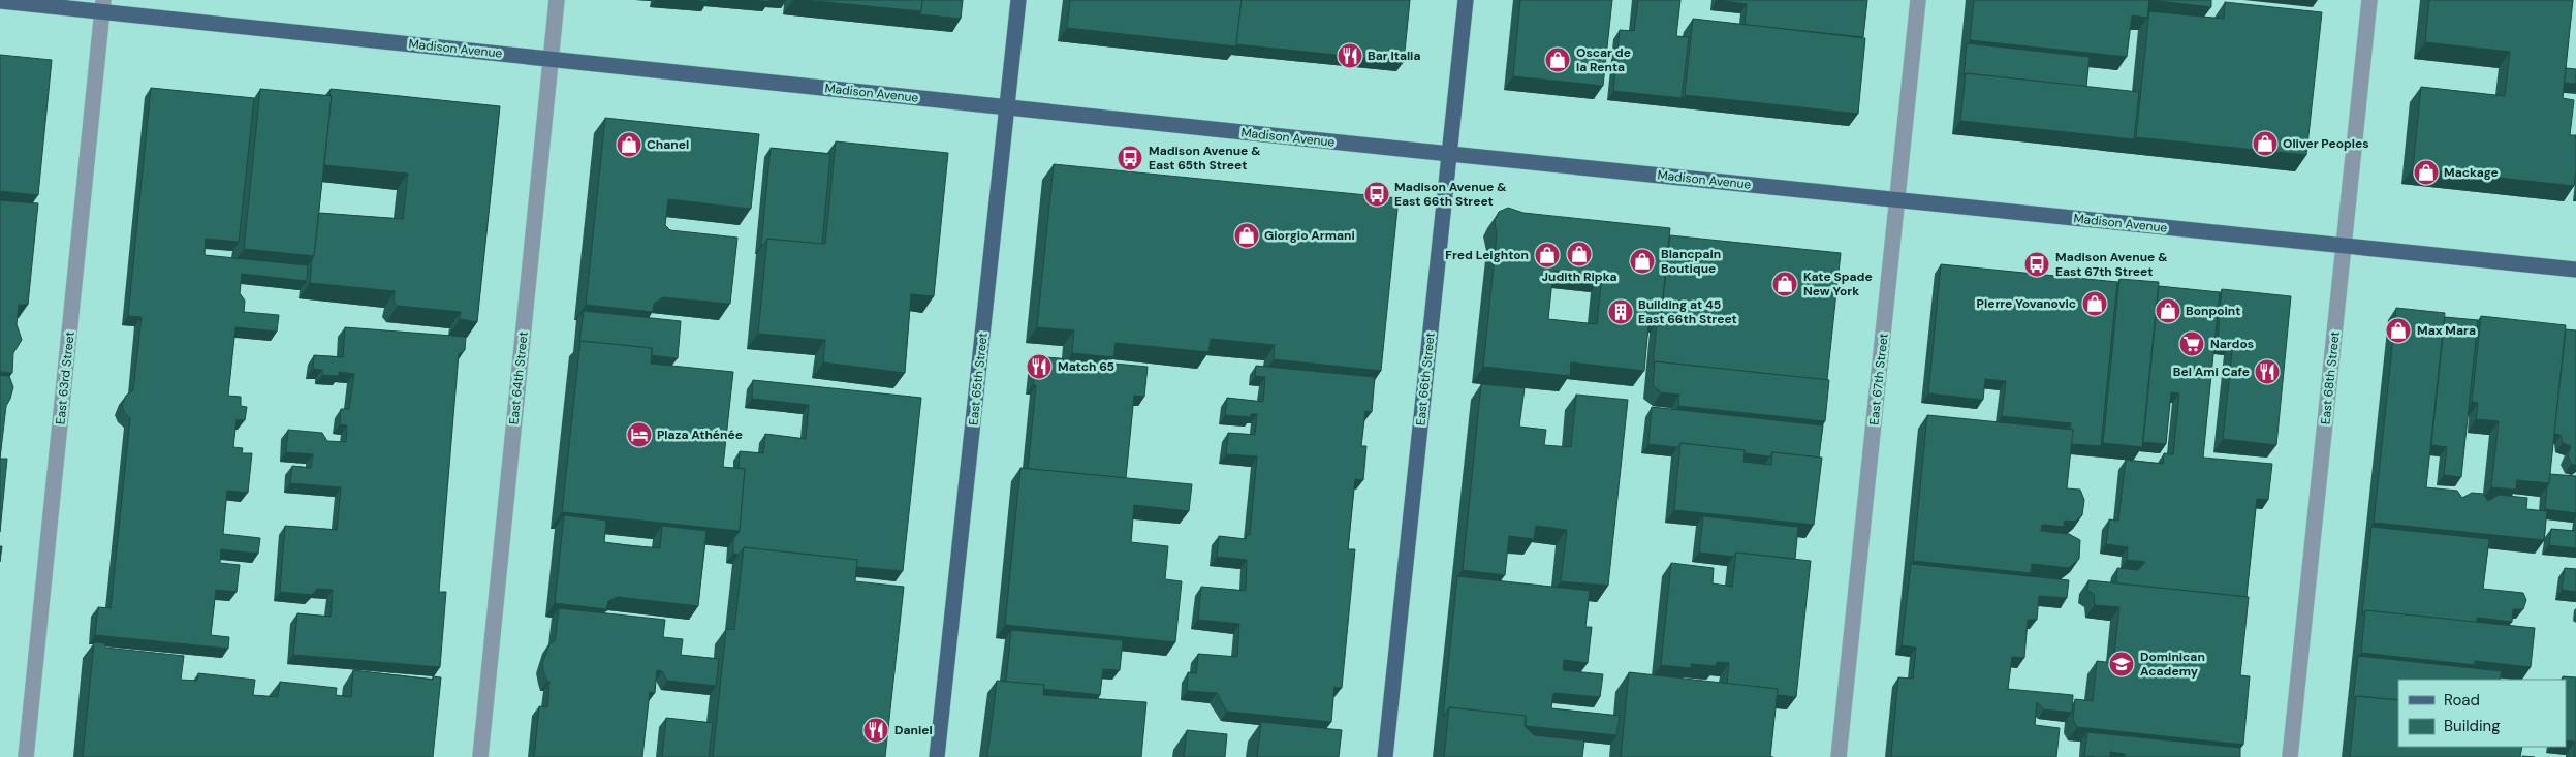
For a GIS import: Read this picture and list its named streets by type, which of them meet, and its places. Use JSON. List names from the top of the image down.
{
  "streets": {
    "main road": ["Madison Avenue", "East 65th Street", "East 66th Street"],
    "street": [
      "East 63rd Street",
      "East 64th Street",
      "East 68th Street",
      "East 67th Street"
    ]
  },
  "crossings": [
    ["Madison Avenue", "East 63rd Street"],
    ["Madison Avenue", "East 64th Street"],
    ["Madison Avenue", "East 68th Street"],
    ["Madison Avenue", "East 65th Street"],
    ["Madison Avenue", "East 66th Street"],
    ["Madison Avenue", "East 67th Street"]
  ],
  "places": {
    "restaurant": [
      "Bar Italia",
      "Match 65",
      "Bel Ami Cafe",
      "Daniel"
    ],
    "shop": [
      "Oscar de la Renta",
      "Oliver Peoples",
      "Chanel",
      "Mackage",
      "Giorgio Armani",
      "Judith Ripka",
      "Fred Leighton",
      "Blancpain Boutique",
      "Kate Spade New York",
      "Pierre Yovanovic",
      "Bonpoint",
      "Max Mara"
    ],
    "bus stop": ["Madison Avenue & East 65th Street", "Madison Avenue & East 66th Street", "Madison Avenue & East 67th Street"],
    "building": ["Building at 45 East 66th Street"],
    "supermarket": ["Nardos"],
    "hotel": ["Plaza Athénée"],
    "school or university": ["Dominican Academy"]
  },
  "legend": ["Road", "Building"]
}
